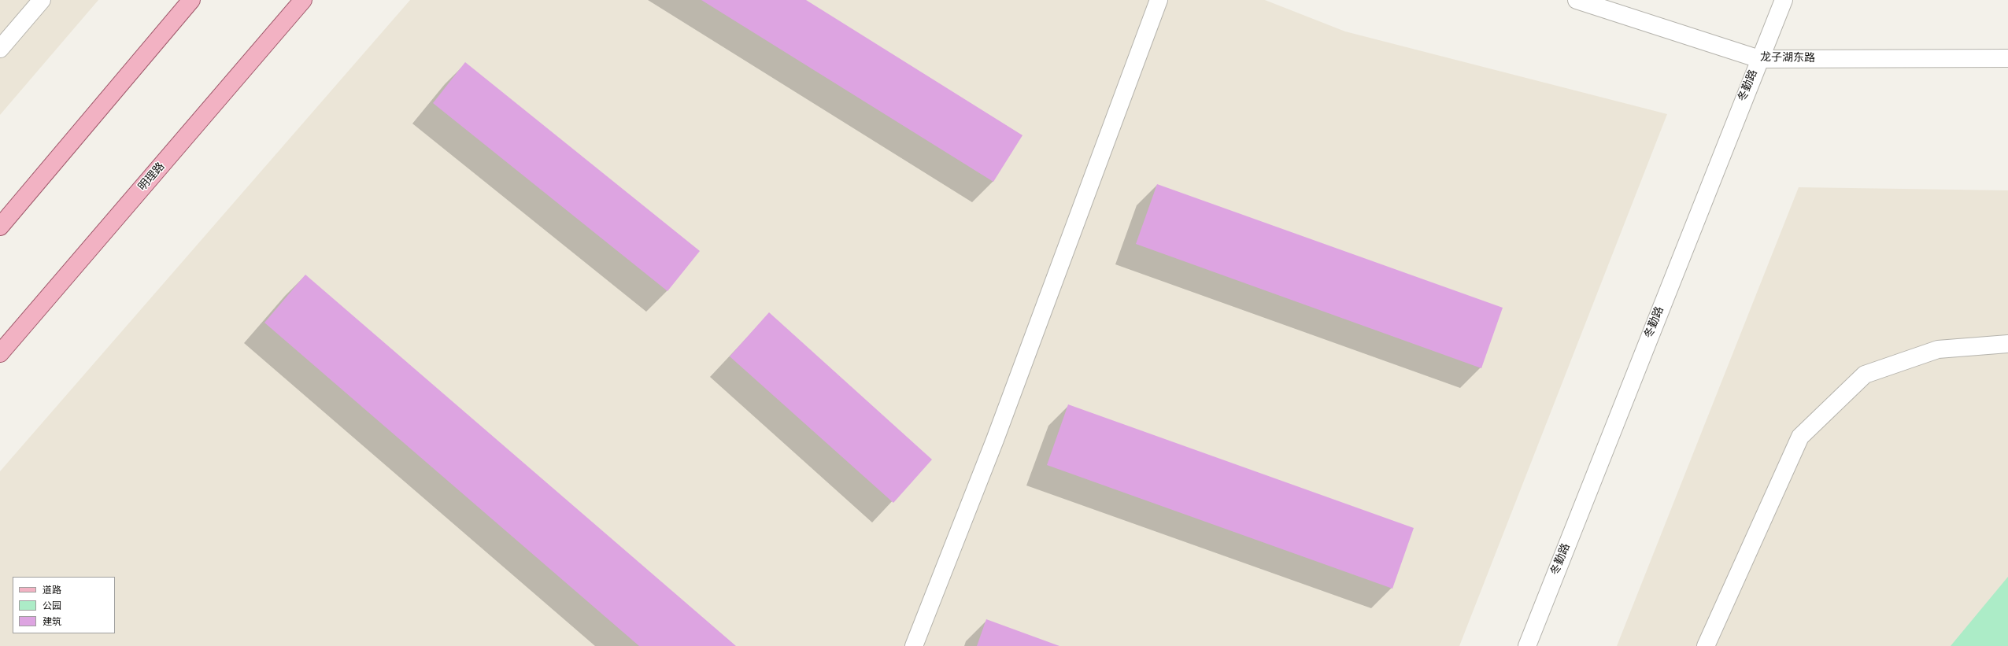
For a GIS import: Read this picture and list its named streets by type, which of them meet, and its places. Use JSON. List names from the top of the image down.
{
  "streets": {
    "main road": ["明理路"],
    "street": ["龙子湖东路", "冬勤路"]
  },
  "crossings": [
    ["龙子湖东路", "冬勤路"]
  ],
  "legend": ["道路", "公园", "建筑"]
}
